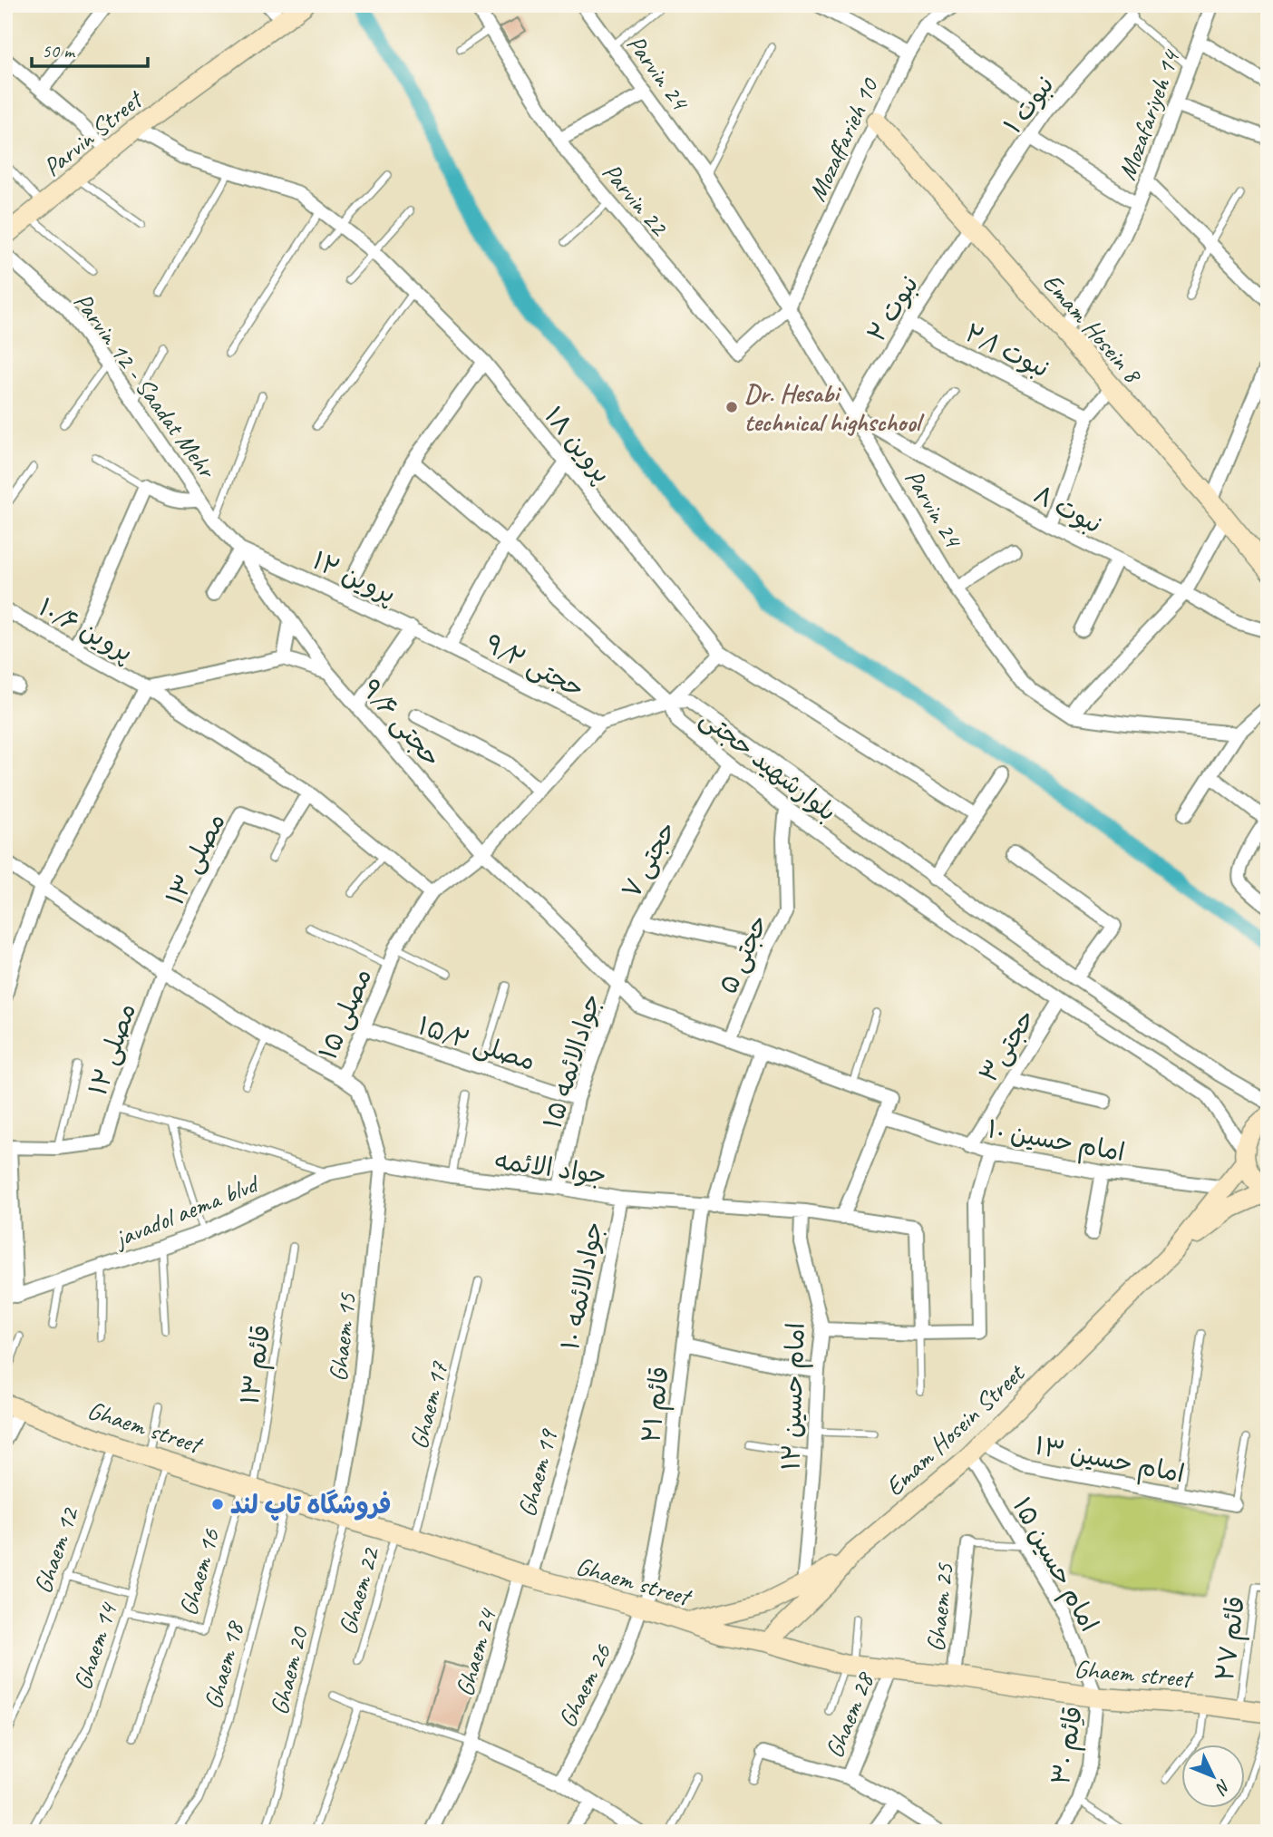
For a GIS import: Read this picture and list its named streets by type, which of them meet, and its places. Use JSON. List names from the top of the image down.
{
  "streets": {
    "street": [
      "Parvin 24",
      "نبوت ۱",
      "Mozafariyeh 14",
      "Parvin Street",
      "Mozaffarieh 10",
      "Parvin 22",
      "نبوت ۲",
      "Emam Hosein 8",
      "نبوت ۲/۱",
      "Parvin 12 - Saadat Mehr",
      "پروین ۱۸",
      "نبوت ۸",
      "پروین ۱۲",
      "پروین ۱۰/۶",
      "حجتی ۹/۲",
      "حجتی ۹/۶",
      "بلوارشهید حجتی",
      "مصلی ۱۳",
      "حجتی ۷",
      "حجتی ۵",
      "مصلی ۱۵",
      "مصلی ۱۵/۲",
      "حجتی۳",
      "مصلی ۱۲",
      "جوادالائمه ۱۵",
      "۱۰ امام حسین",
      "جواد الائمه",
      "javadol aema blvd",
      "جوادالائمه ۱۰",
      "Ghaem 15",
      "امام حسین ۱۲",
      "قائم ۲۱",
      "Ghaem street",
      "Emam Hosein Street",
      "امام حسین ۱۳",
      "Ghaem 19",
      "امام حسین ۱۵",
      "Ghaem 25",
      "Ghaem 24",
      "Ghaem 26",
      "Ghaem 28",
      "قاِئم ۳۰"
    ],
    "lane": [
      "قائم ۱۳",
      "Ghaem 17",
      "Ghaem 12",
      "Ghaem 16",
      "Ghaem 22",
      "قائم ۲۷",
      "Ghaem 14",
      "Ghaem 18",
      "Ghaem 20"
    ]
  },
  "crossings": [
    ["Parvin 24", "Mozaffarieh 10"],
    ["Parvin 24", "Parvin 22"],
    ["Parvin 24", "نبوت ۲"],
    ["Parvin 24", "نبوت ۸"],
    ["نبوت ۱", "نبوت ۲"],
    ["نبوت ۱", "Emam Hosein 8"],
    ["Mozafariyeh 14", "Emam Hosein 8"],
    ["Parvin Street", "پروین ۱۸"],
    ["Mozaffarieh 10", "Parvin 22"],
    ["Mozaffarieh 10", "Emam Hosein 8"],
    ["نبوت ۲", "Emam Hosein 8"],
    ["نبوت ۲", "نبوت ۲/۱"],
    ["نبوت ۲", "نبوت ۸"],
    ["Parvin 12 - Saadat Mehr", "پروین ۱۲"],
    ["Parvin 12 - Saadat Mehr", "حجتی ۹/۶"],
    ["پروین ۱۲", "حجتی ۹/۲"],
    ["پروین ۱۲", "حجتی ۹/۶"],
    ["پروین ۱۰/۶", "مصلی ۱۵"],
    ["حجتی ۹/۲", "مصلی ۱۵"],
    ["حجتی ۹/۶", "حجتی ۷"],
    ["حجتی ۹/۶", "حجتی ۵"],
    ["حجتی ۹/۶", "مصلی ۱۵"],
    ["حجتی ۹/۶", "جوادالائمه ۱۵"],
    ["حجتی ۹/۶", "۱۰ امام حسین"],
    ["حجتی ۹/۶", "قائم ۲۱"],
    ["بلوارشهید حجتی", "حجتی ۷"],
    ["بلوارشهید حجتی", "حجتی ۵"],
    ["بلوارشهید حجتی", "حجتی۳"],
    ["بلوارشهید حجتی", "Emam Hosein Street"],
    ["مصلی ۱۳", "مصلی ۱۲"],
    ["حجتی ۷", "جوادالائمه ۱۵"],
    ["مصلی ۱۵", "مصلی ۱۵/۲"],
    ["مصلی ۱۵/۲", "جوادالائمه ۱۵"],
    ["حجتی۳", "۱۰ امام حسین"],
    ["جوادالائمه ۱۵", "جواد الائمه"],
    ["۱۰ امام حسین", "Emam Hosein Street"],
    ["جواد الائمه", "javadol aema blvd"],
    ["جواد الائمه", "جوادالائمه ۱۰"],
    ["جواد الائمه", "Ghaem 15"],
    ["جواد الائمه", "امام حسین ۱۲"],
    ["جواد الائمه", "قائم ۲۱"],
    ["javadol aema blvd", "Ghaem 15"],
    ["جوادالائمه ۱۰", "Ghaem 19"],
    ["Ghaem 15", "Ghaem street"],
    ["Ghaem 15", "Ghaem 20"],
    ["قائم ۱۳", "Ghaem street"],
    ["قائم ۱۳", "Ghaem 16"],
    ["قائم ۲۱", "Ghaem street"],
    ["قائم ۲۱", "Ghaem 26"],
    ["Ghaem 17", "Ghaem street"],
    ["Ghaem street", "Emam Hosein Street"],
    ["Ghaem street", "Ghaem 19"],
    ["Ghaem street", "Ghaem 12"],
    ["Ghaem street", "امام حسین ۱۵"],
    ["Ghaem street", "Ghaem 16"],
    ["Ghaem street", "Ghaem 22"],
    ["Ghaem street", "Ghaem 25"],
    ["Ghaem street", "قائم ۲۷"],
    ["Ghaem street", "Ghaem 14"],
    ["Ghaem street", "Ghaem 24"],
    ["Ghaem street", "Ghaem 18"],
    ["Ghaem street", "Ghaem 20"],
    ["Ghaem street", "Ghaem 26"],
    ["Ghaem street", "Ghaem 28"],
    ["Ghaem street", "قاِئم ۳۰"],
    ["Emam Hosein Street", "امام حسین ۱۳"],
    ["Emam Hosein Street", "امام حسین ۱۵"],
    ["امام حسین ۱۳", "امام حسین ۱۵"],
    ["Ghaem 19", "Ghaem 24"],
    ["امام حسین ۱۵", "قاِئم ۳۰"],
    ["Ghaem 16", "Ghaem 14"]
  ],
  "places": ["Dr. Hesabi technical highschool", "فروشگاه تاپ لند"],
  "scale_bar": "50 m",
  "north": "bottom right"
}
